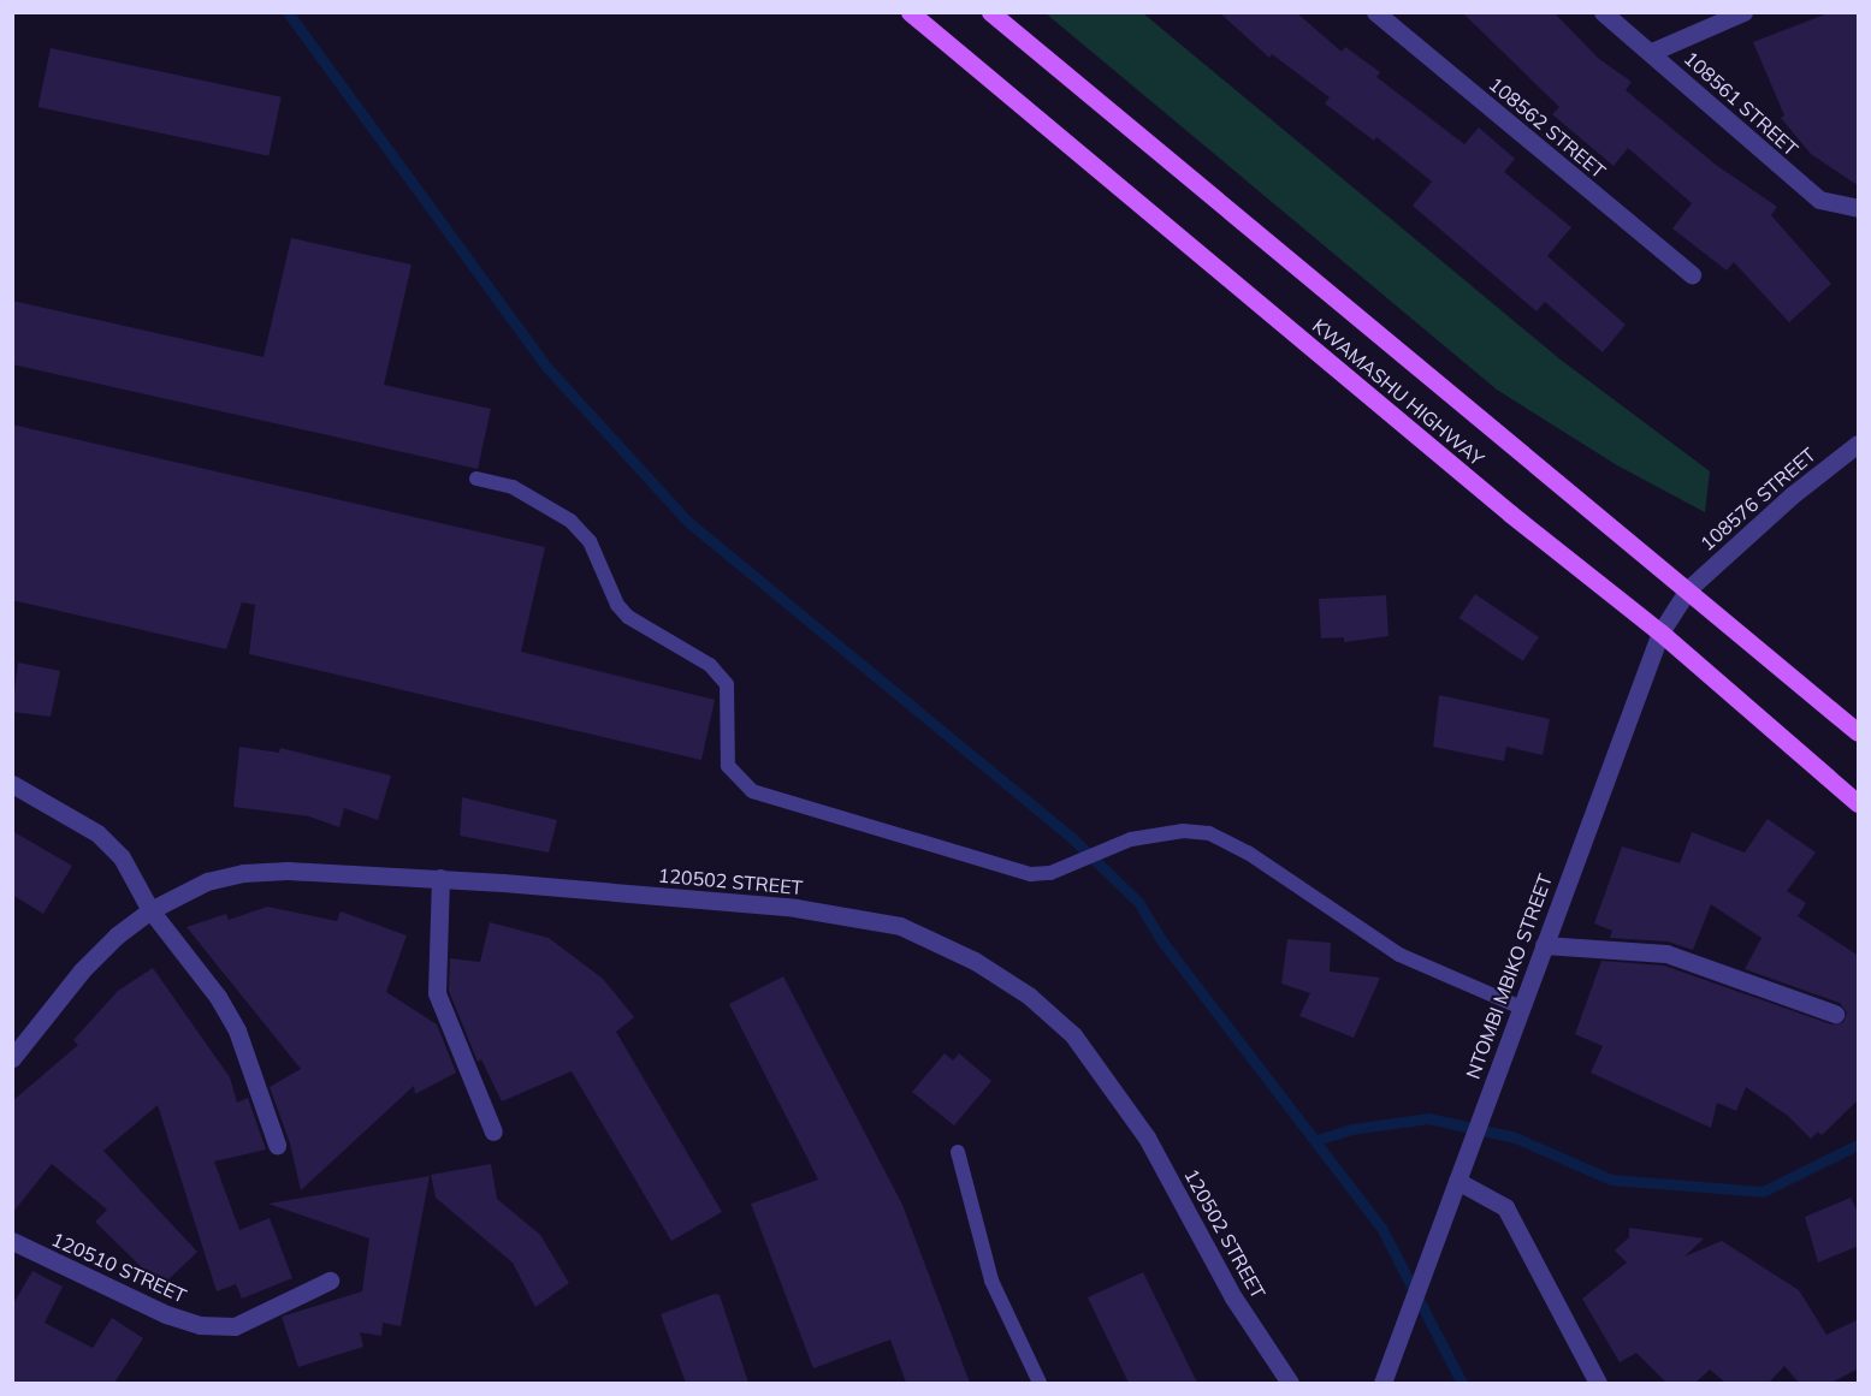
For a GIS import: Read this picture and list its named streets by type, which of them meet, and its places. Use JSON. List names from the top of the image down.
{
  "streets": {
    "main road": ["KWAMASHU HIGHWAY"],
    "street": [
      "108561 STREET",
      "108562 STREET",
      "108576 STREET",
      "120502 STREET",
      "NTOMBI MBIKO STREET",
      "120510 STREET"
    ]
  },
  "crossings": [
    ["KWAMASHU HIGHWAY", "108576 STREET"],
    ["KWAMASHU HIGHWAY", "NTOMBI MBIKO STREET"],
    ["108576 STREET", "NTOMBI MBIKO STREET"]
  ]
}
